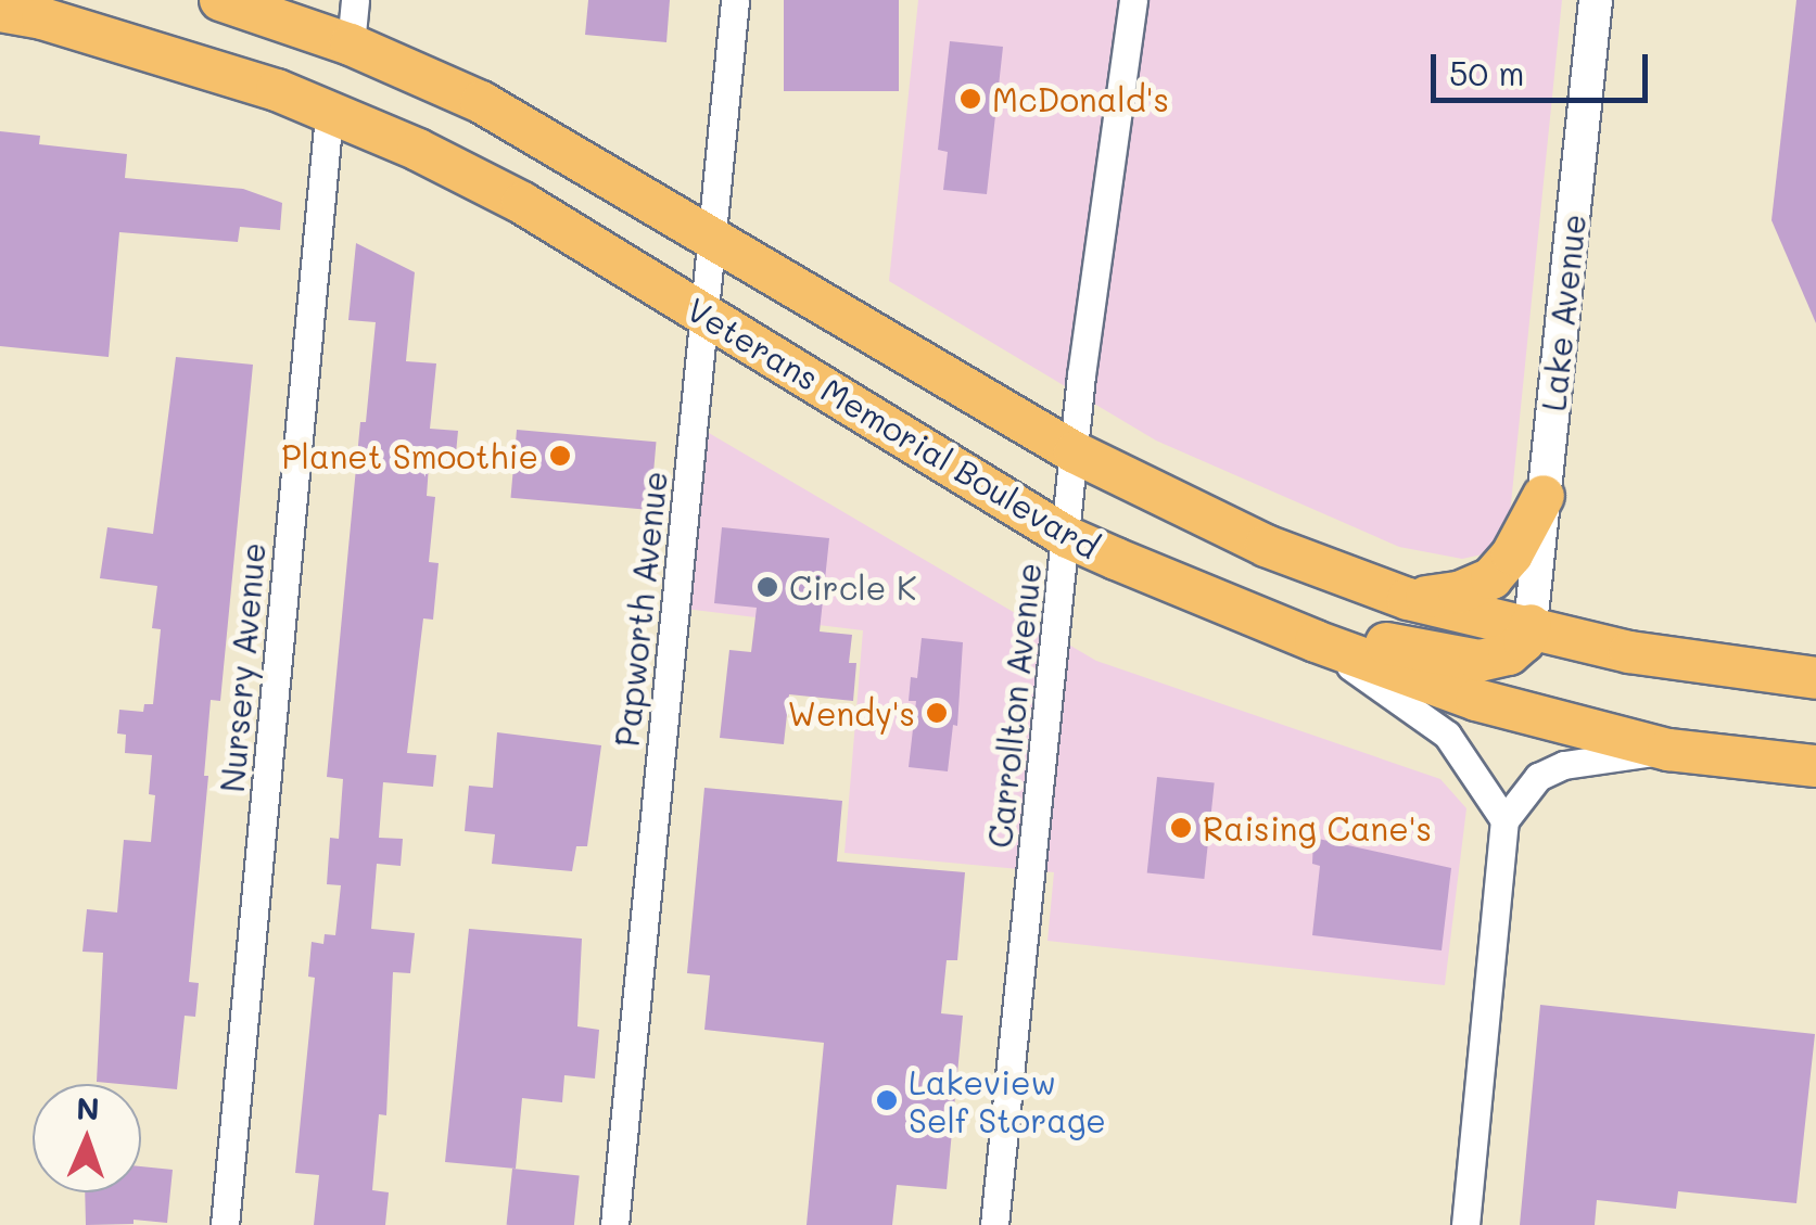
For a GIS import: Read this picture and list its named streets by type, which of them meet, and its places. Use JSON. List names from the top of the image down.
{
  "streets": {
    "main road": ["Veterans Memorial Boulevard"],
    "street": [
      "Lake Avenue",
      "Papworth Avenue",
      "Nursery Avenue",
      "Carrollton Avenue"
    ]
  },
  "crossings": [
    ["Veterans Memorial Boulevard", "Papworth Avenue"],
    ["Veterans Memorial Boulevard", "Nursery Avenue"],
    ["Veterans Memorial Boulevard", "Carrollton Avenue"]
  ],
  "places": [
    "McDonald's",
    "Planet Smoothie",
    "Circle K",
    "Wendy's",
    "Raising Cane's",
    "Lakeview Self Storage"
  ],
  "scale_bar": "50 m",
  "north": "top"
}
